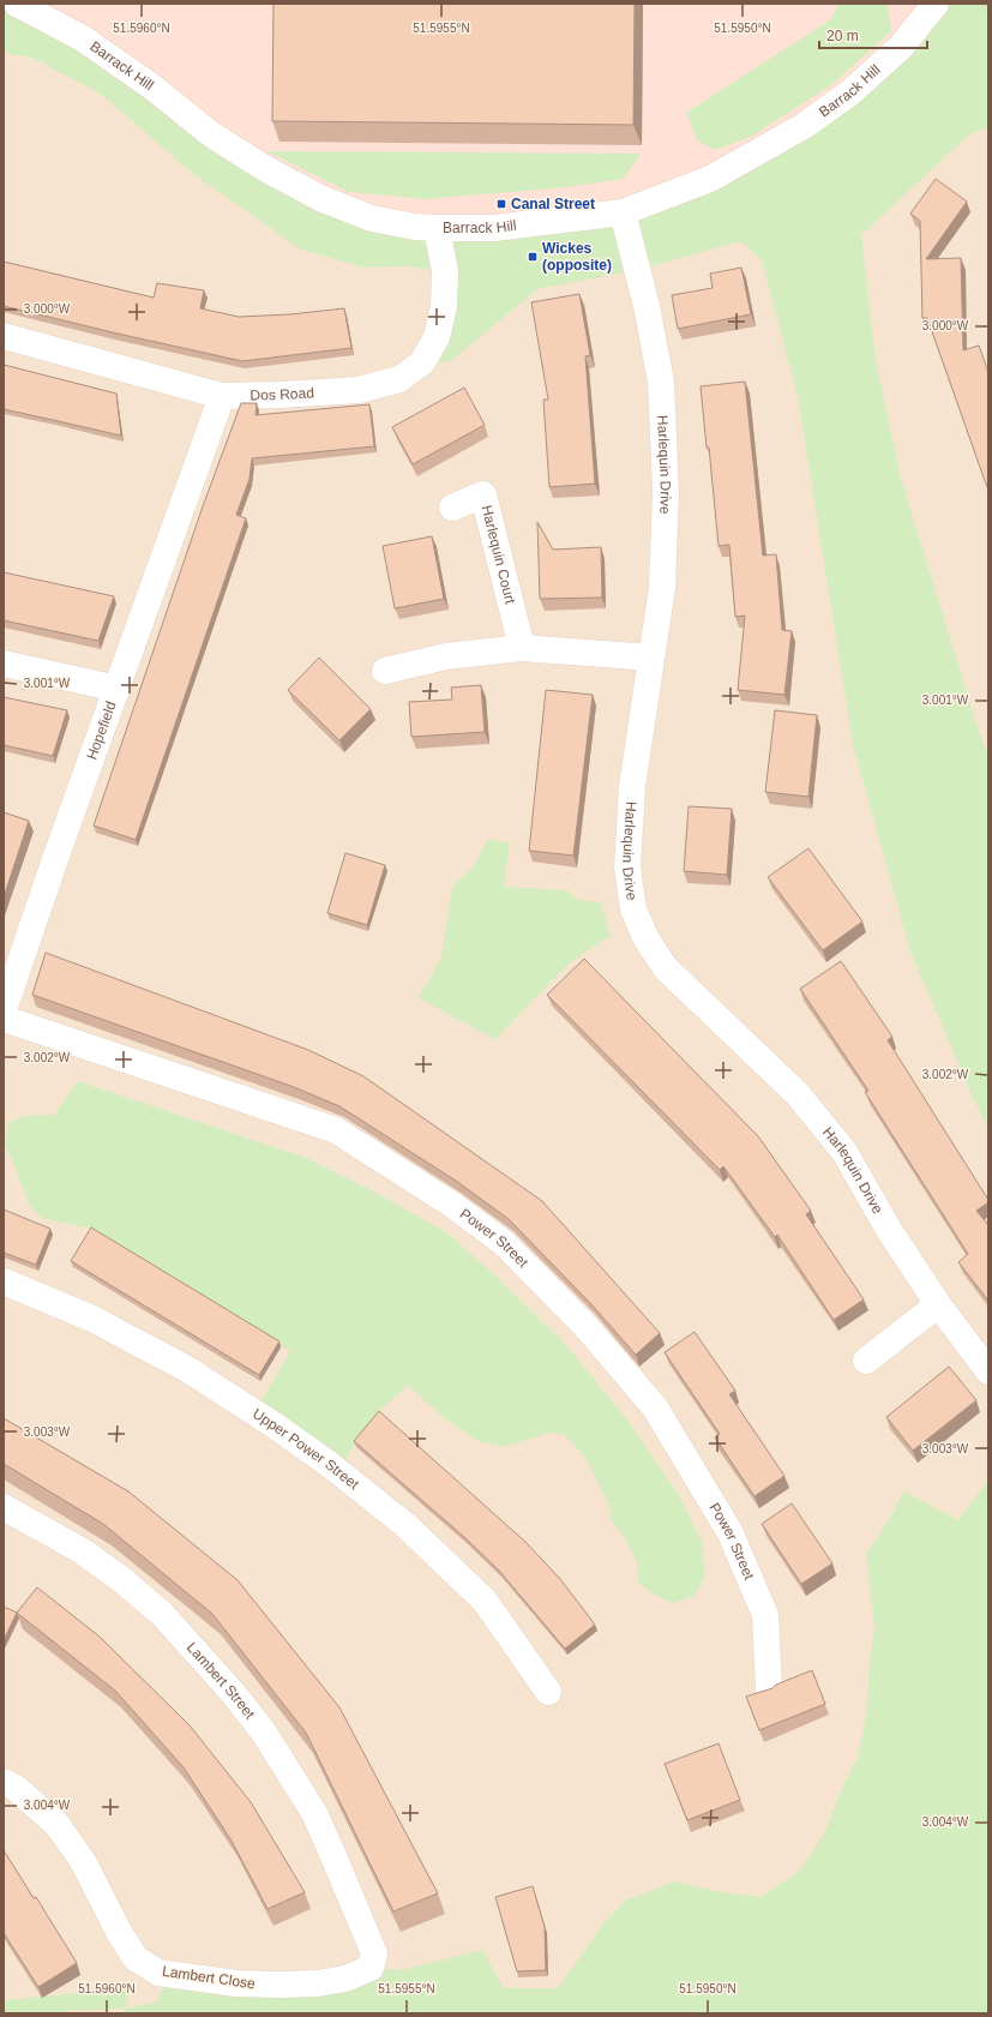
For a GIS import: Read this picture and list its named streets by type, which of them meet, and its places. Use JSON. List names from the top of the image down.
{
  "streets": {
    "street": [
      "Barrack Hill",
      "Dos Road",
      "Harlequin Drive",
      "Harlequin Court",
      "Hopefield",
      "Power Street",
      "Upper Power Street",
      "Lambert Street",
      "Lambert Close"
    ]
  },
  "crossings": [
    ["Barrack Hill", "Dos Road"],
    ["Barrack Hill", "Harlequin Drive"],
    ["Dos Road", "Hopefield"],
    ["Lambert Street", "Lambert Close"]
  ],
  "places": {
    "transit": ["Canal Street", "Wickes (opposite)"]
  },
  "scale_bar": "20 m",
  "coordinates": [
    "51.5960°N",
    "51.5955°N",
    "51.5950°N",
    "3.000°W",
    "3.001°W",
    "3.002°W",
    "3.003°W",
    "3.004°W"
  ]
}
